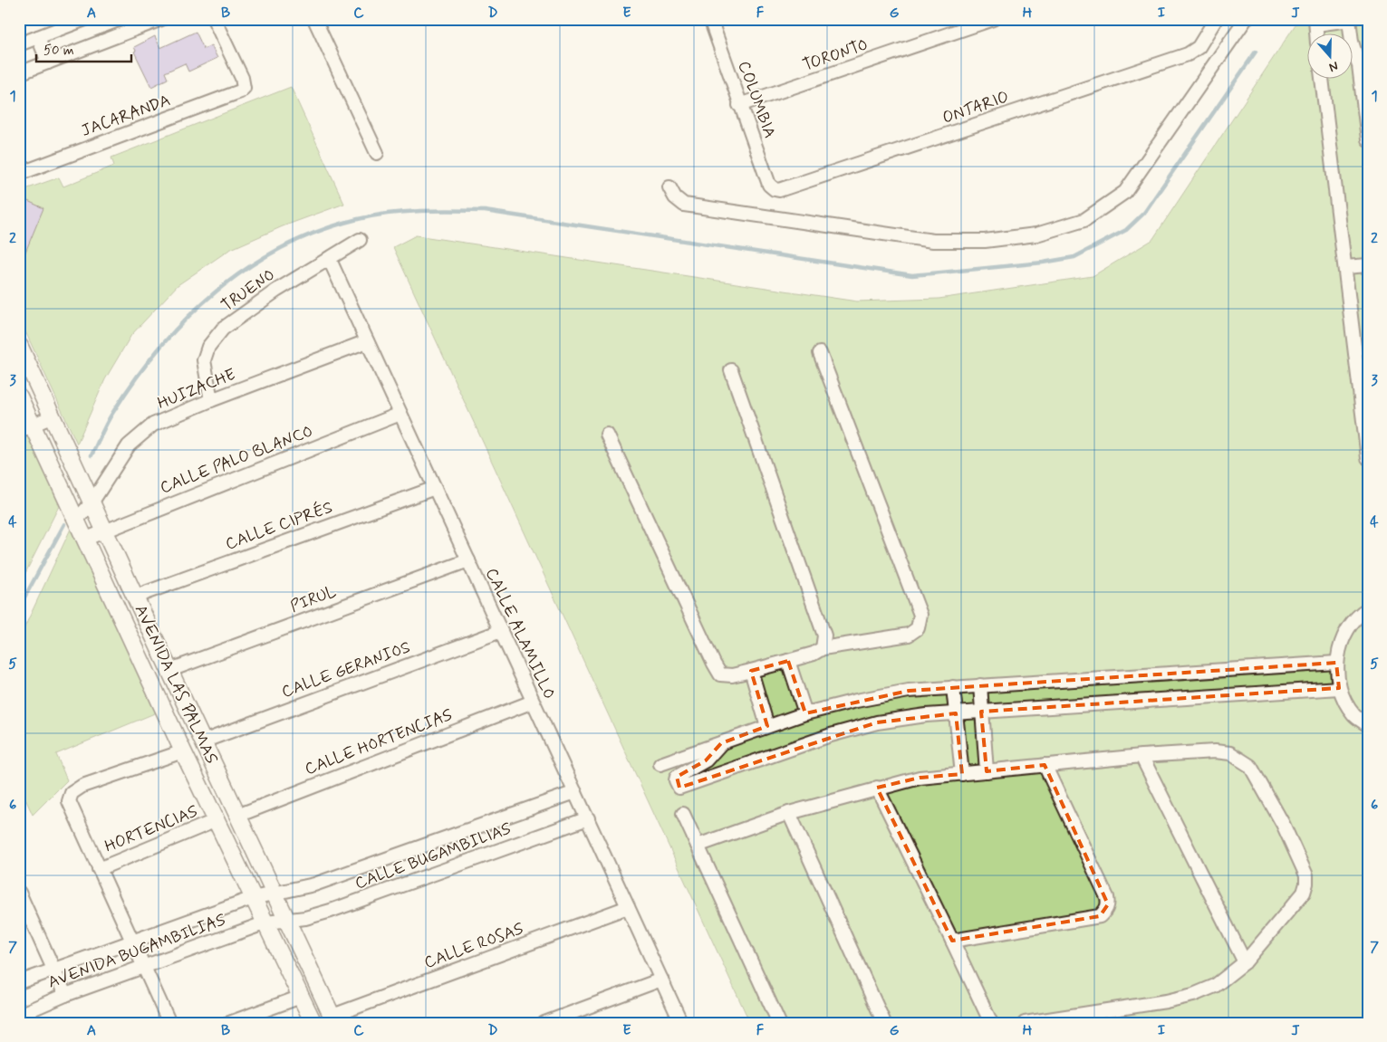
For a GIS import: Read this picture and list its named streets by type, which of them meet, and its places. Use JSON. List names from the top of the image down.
{
  "streets": {
    "street": [
      "TORONTO",
      "COLUMBIA",
      "ONTARIO",
      "JACARANDA",
      "TRUENO",
      "HUIZACHE",
      "CALLE PALO BLANCO",
      "CALLE CIPRÉS",
      "PIRUL",
      "CALLE ALAMILLO",
      "CALLE GERANIOS",
      "AVENIDA LAS PALMAS",
      "CALLE HORTENCIAS",
      "HORTENCIAS",
      "CALLE BUGAMBILIAS",
      "CALLE ROSAS",
      "AVENIDA BUGAMBILIAS"
    ]
  },
  "crossings": [
    ["TORONTO", "COLUMBIA"],
    ["COLUMBIA", "ONTARIO"],
    ["TRUENO", "HUIZACHE"],
    ["TRUENO", "CALLE ALAMILLO"],
    ["HUIZACHE", "CALLE ALAMILLO"],
    ["HUIZACHE", "AVENIDA LAS PALMAS"],
    ["CALLE PALO BLANCO", "CALLE ALAMILLO"],
    ["CALLE PALO BLANCO", "AVENIDA LAS PALMAS"],
    ["CALLE CIPRÉS", "CALLE ALAMILLO"],
    ["CALLE CIPRÉS", "AVENIDA LAS PALMAS"],
    ["PIRUL", "CALLE ALAMILLO"],
    ["PIRUL", "AVENIDA LAS PALMAS"],
    ["CALLE ALAMILLO", "CALLE GERANIOS"],
    ["CALLE ALAMILLO", "CALLE HORTENCIAS"],
    ["CALLE ALAMILLO", "CALLE BUGAMBILIAS"],
    ["CALLE ALAMILLO", "CALLE ROSAS"],
    ["CALLE GERANIOS", "AVENIDA LAS PALMAS"],
    ["AVENIDA LAS PALMAS", "CALLE HORTENCIAS"],
    ["AVENIDA LAS PALMAS", "HORTENCIAS"],
    ["AVENIDA LAS PALMAS", "CALLE BUGAMBILIAS"],
    ["AVENIDA LAS PALMAS", "CALLE ROSAS"],
    ["AVENIDA LAS PALMAS", "AVENIDA BUGAMBILIAS"],
    ["CALLE BUGAMBILIAS", "AVENIDA BUGAMBILIAS"]
  ],
  "scale_bar": "50 m",
  "north": "bottom",
  "grid": {
    "columns": [
      "A",
      "B",
      "C",
      "D",
      "E",
      "F",
      "G",
      "H",
      "I",
      "J"
    ],
    "rows": [
      "1",
      "2",
      "3",
      "4",
      "5",
      "6",
      "7"
    ]
  }
}
